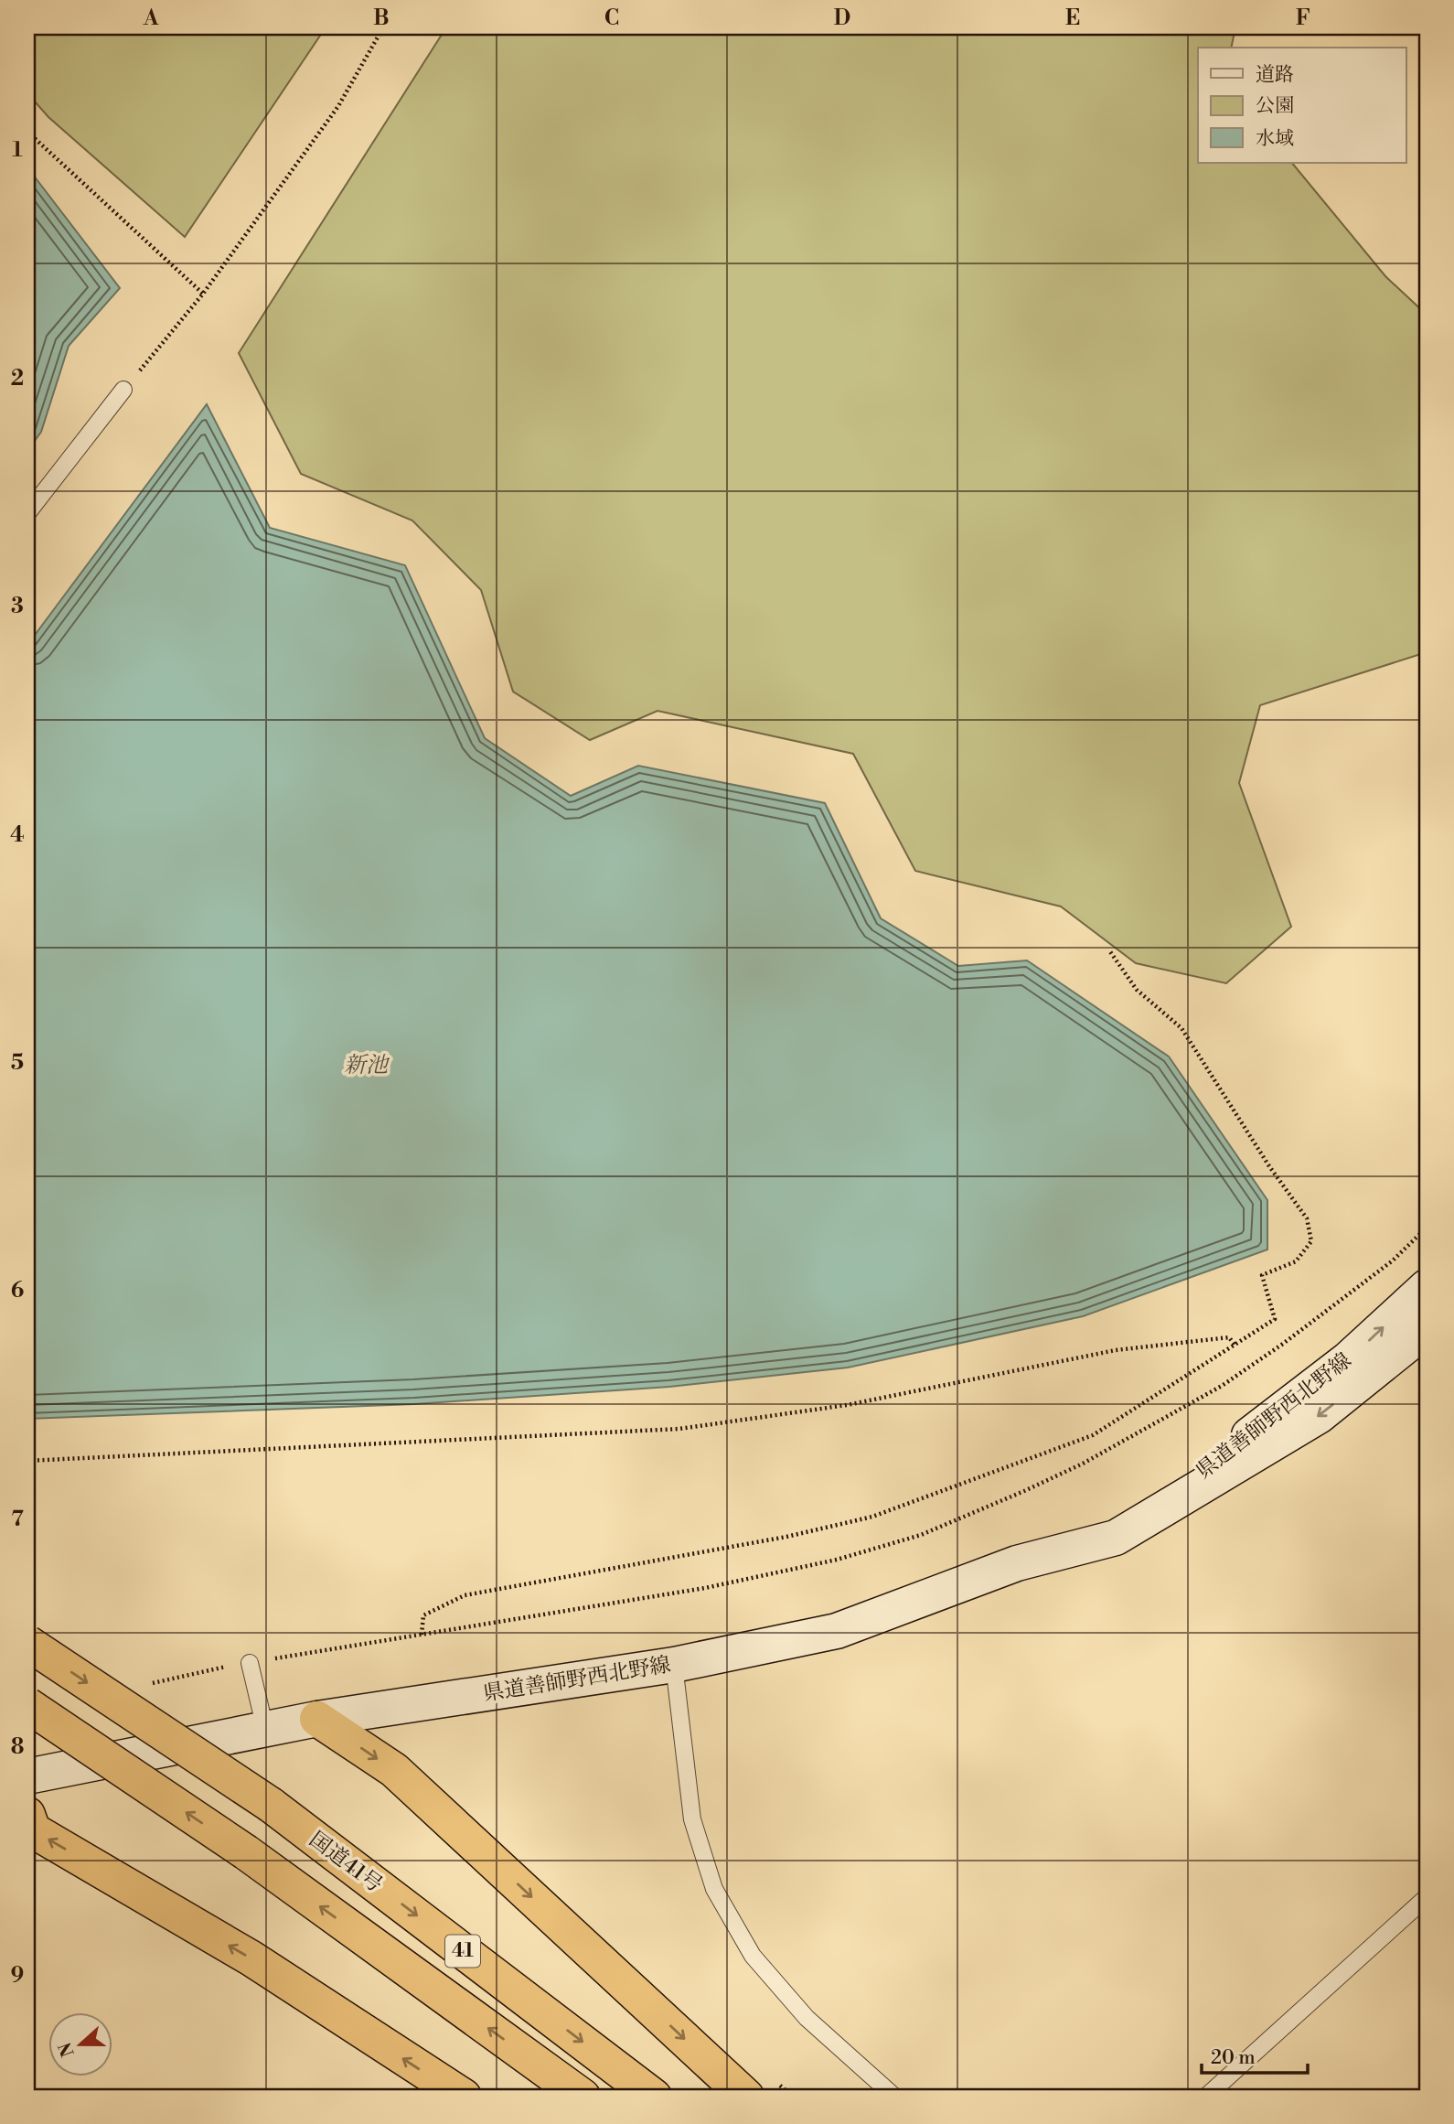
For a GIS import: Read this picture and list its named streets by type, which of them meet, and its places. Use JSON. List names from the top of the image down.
{
  "streets": {
    "highway": ["国道41号", "41"],
    "main road": ["県道善師野西北野線"]
  },
  "water": ["新池"],
  "legend": ["道路", "公園", "水域"],
  "scale_bar": "20 m",
  "north": "left",
  "grid": {
    "columns": [
      "A",
      "B",
      "C",
      "D",
      "E",
      "F"
    ],
    "rows": [
      "1",
      "2",
      "3",
      "4",
      "5",
      "6",
      "7",
      "8",
      "9"
    ]
  }
}
